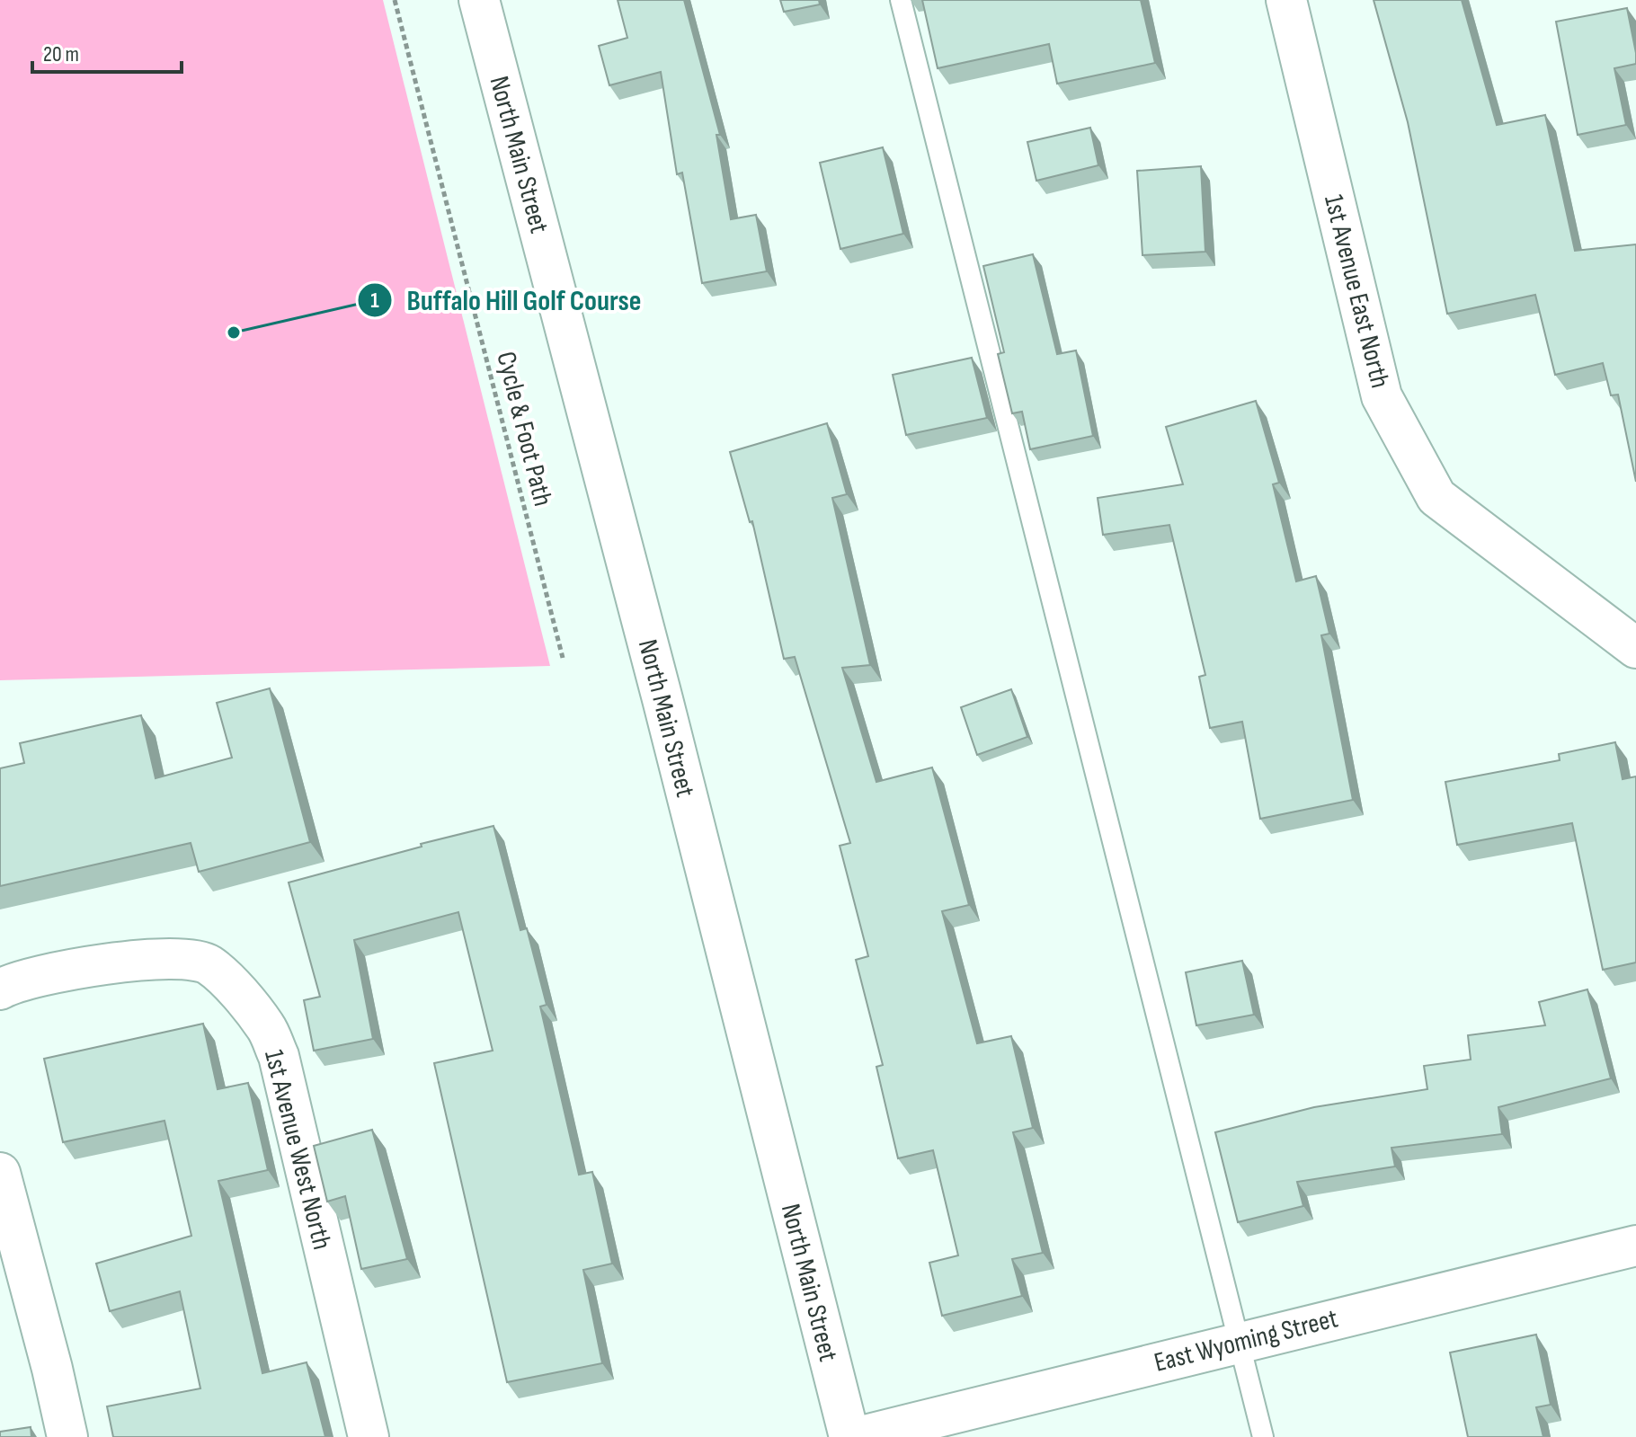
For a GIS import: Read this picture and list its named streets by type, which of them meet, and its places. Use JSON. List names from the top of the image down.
{
  "streets": {
    "street": [
      "North Main Street",
      "1st Avenue East North",
      "1st Avenue West North",
      "East Wyoming Street"
    ],
    "path": ["Cycle & Foot Path"]
  },
  "places": ["Buffalo Hill Golf Course"],
  "scale_bar": "20 m"
}
